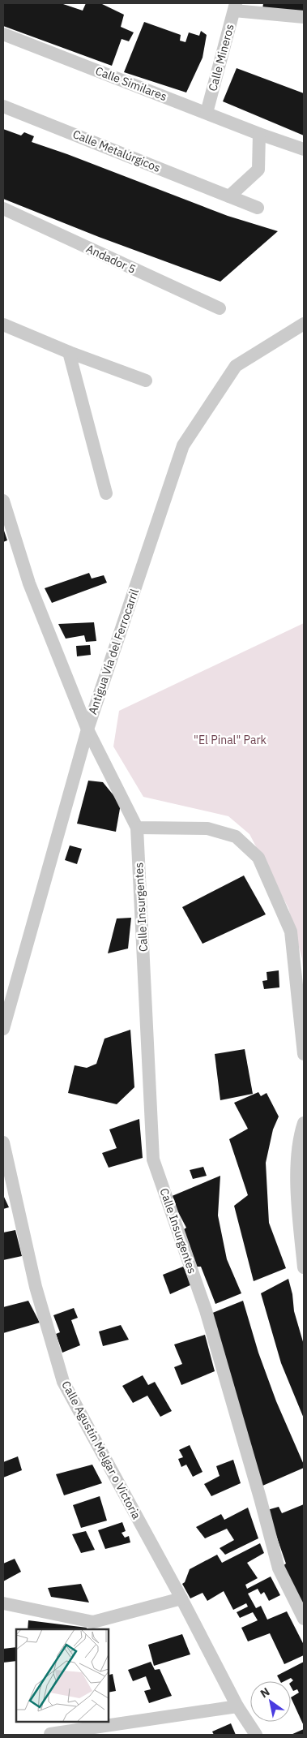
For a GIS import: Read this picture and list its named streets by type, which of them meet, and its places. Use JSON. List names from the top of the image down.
{
  "streets": {
    "street": [
      "Calle Mineros",
      "Calle Similares",
      "Calle Metalúrgicos",
      "Andador 5",
      "Antigua Vía del Ferrocarril",
      "Calle Insurgentes",
      "Calle Agustín Melgar o Victoria"
    ]
  },
  "crossings": [
    ["Calle Mineros", "Calle Similares"]
  ],
  "parks": ["\"El Pinal\" Park"],
  "north": "top left"
}
